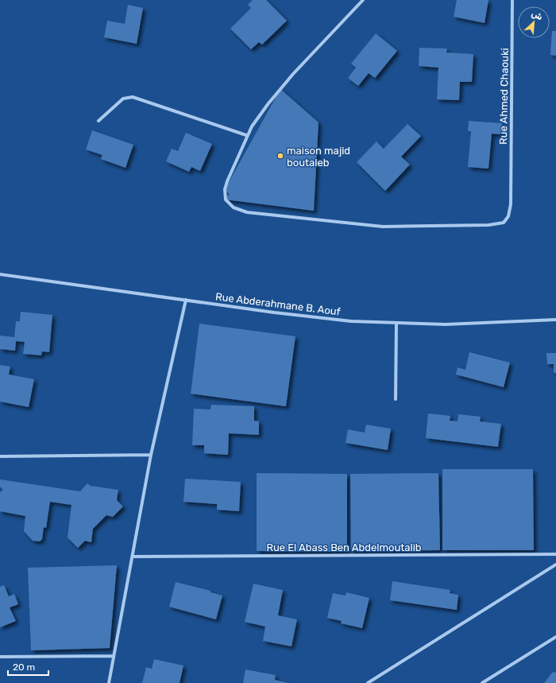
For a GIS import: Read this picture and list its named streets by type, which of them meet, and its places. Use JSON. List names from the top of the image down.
{
  "streets": {
    "street": ["Rue Ahmed Chaouki", "Rue Abderahmane B. Aouf", "Rue El Abass Ben Abdelmoutalib"]
  },
  "places": ["maison majid boutaleb"],
  "scale_bar": "20 m",
  "north": "top right"
}
